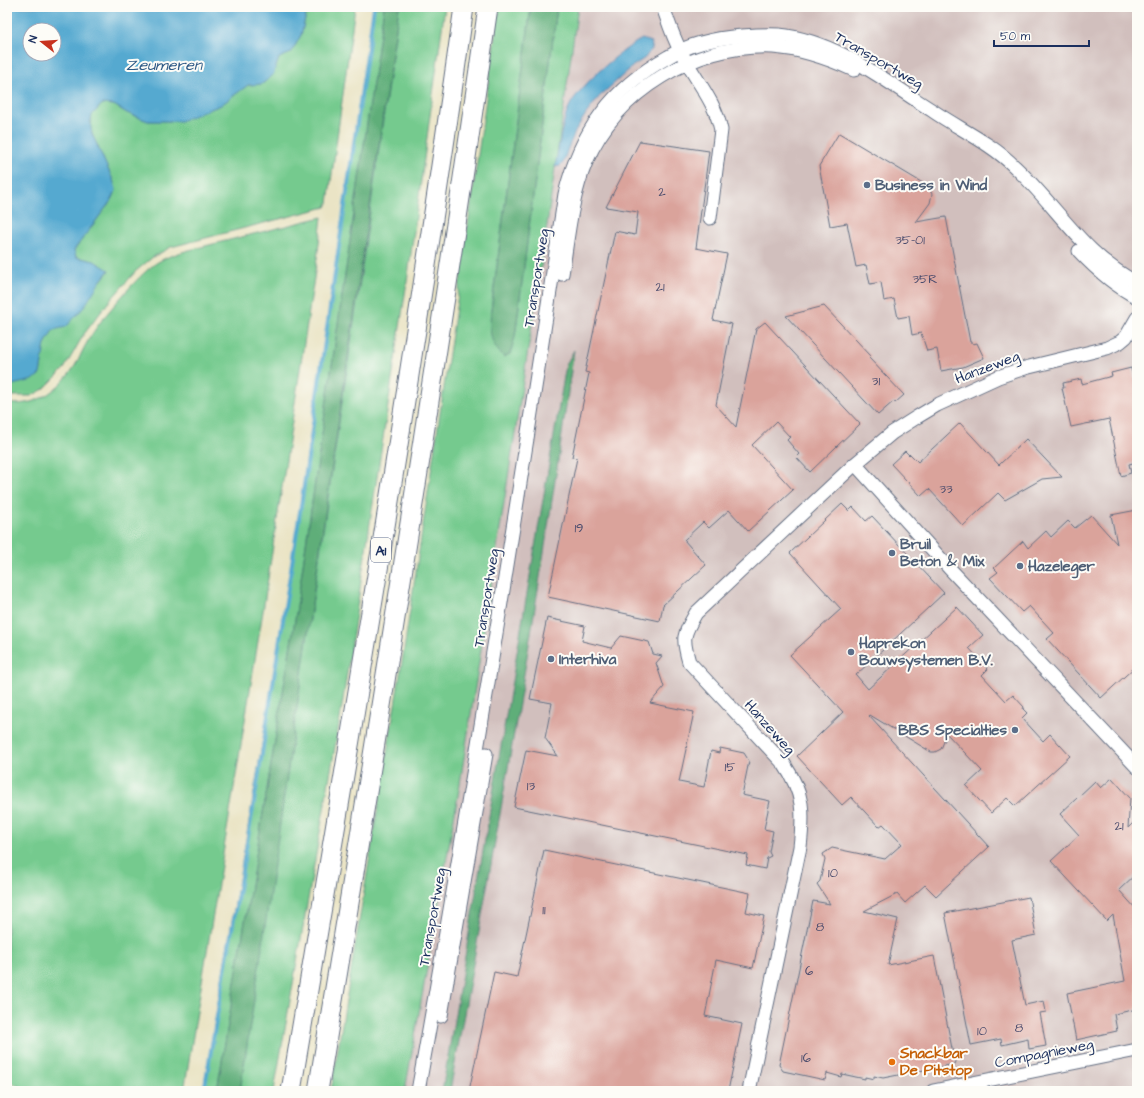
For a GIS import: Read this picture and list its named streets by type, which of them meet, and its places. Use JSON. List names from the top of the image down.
{
  "streets": {
    "highway": ["A1"],
    "street": ["Transportweg", "Hanzeweg", "Compagnieweg"]
  },
  "water": ["Zeumeren"],
  "places": [
    "Business in Wind",
    "Bruil Beton & Mix",
    "Hazeleger",
    "Haprekon Bouwsystemen B.V.",
    "Interhiva",
    "BBS Specialties",
    "Snackbar De Pitstop"
  ],
  "house_numbers": [
    "2",
    "35-01",
    "35R",
    "21",
    "31",
    "33",
    "19",
    "15",
    "13",
    "21",
    "10",
    "11",
    "8",
    "6",
    "8",
    "10",
    "16"
  ],
  "scale_bar": "50 m",
  "north": "left"
}
